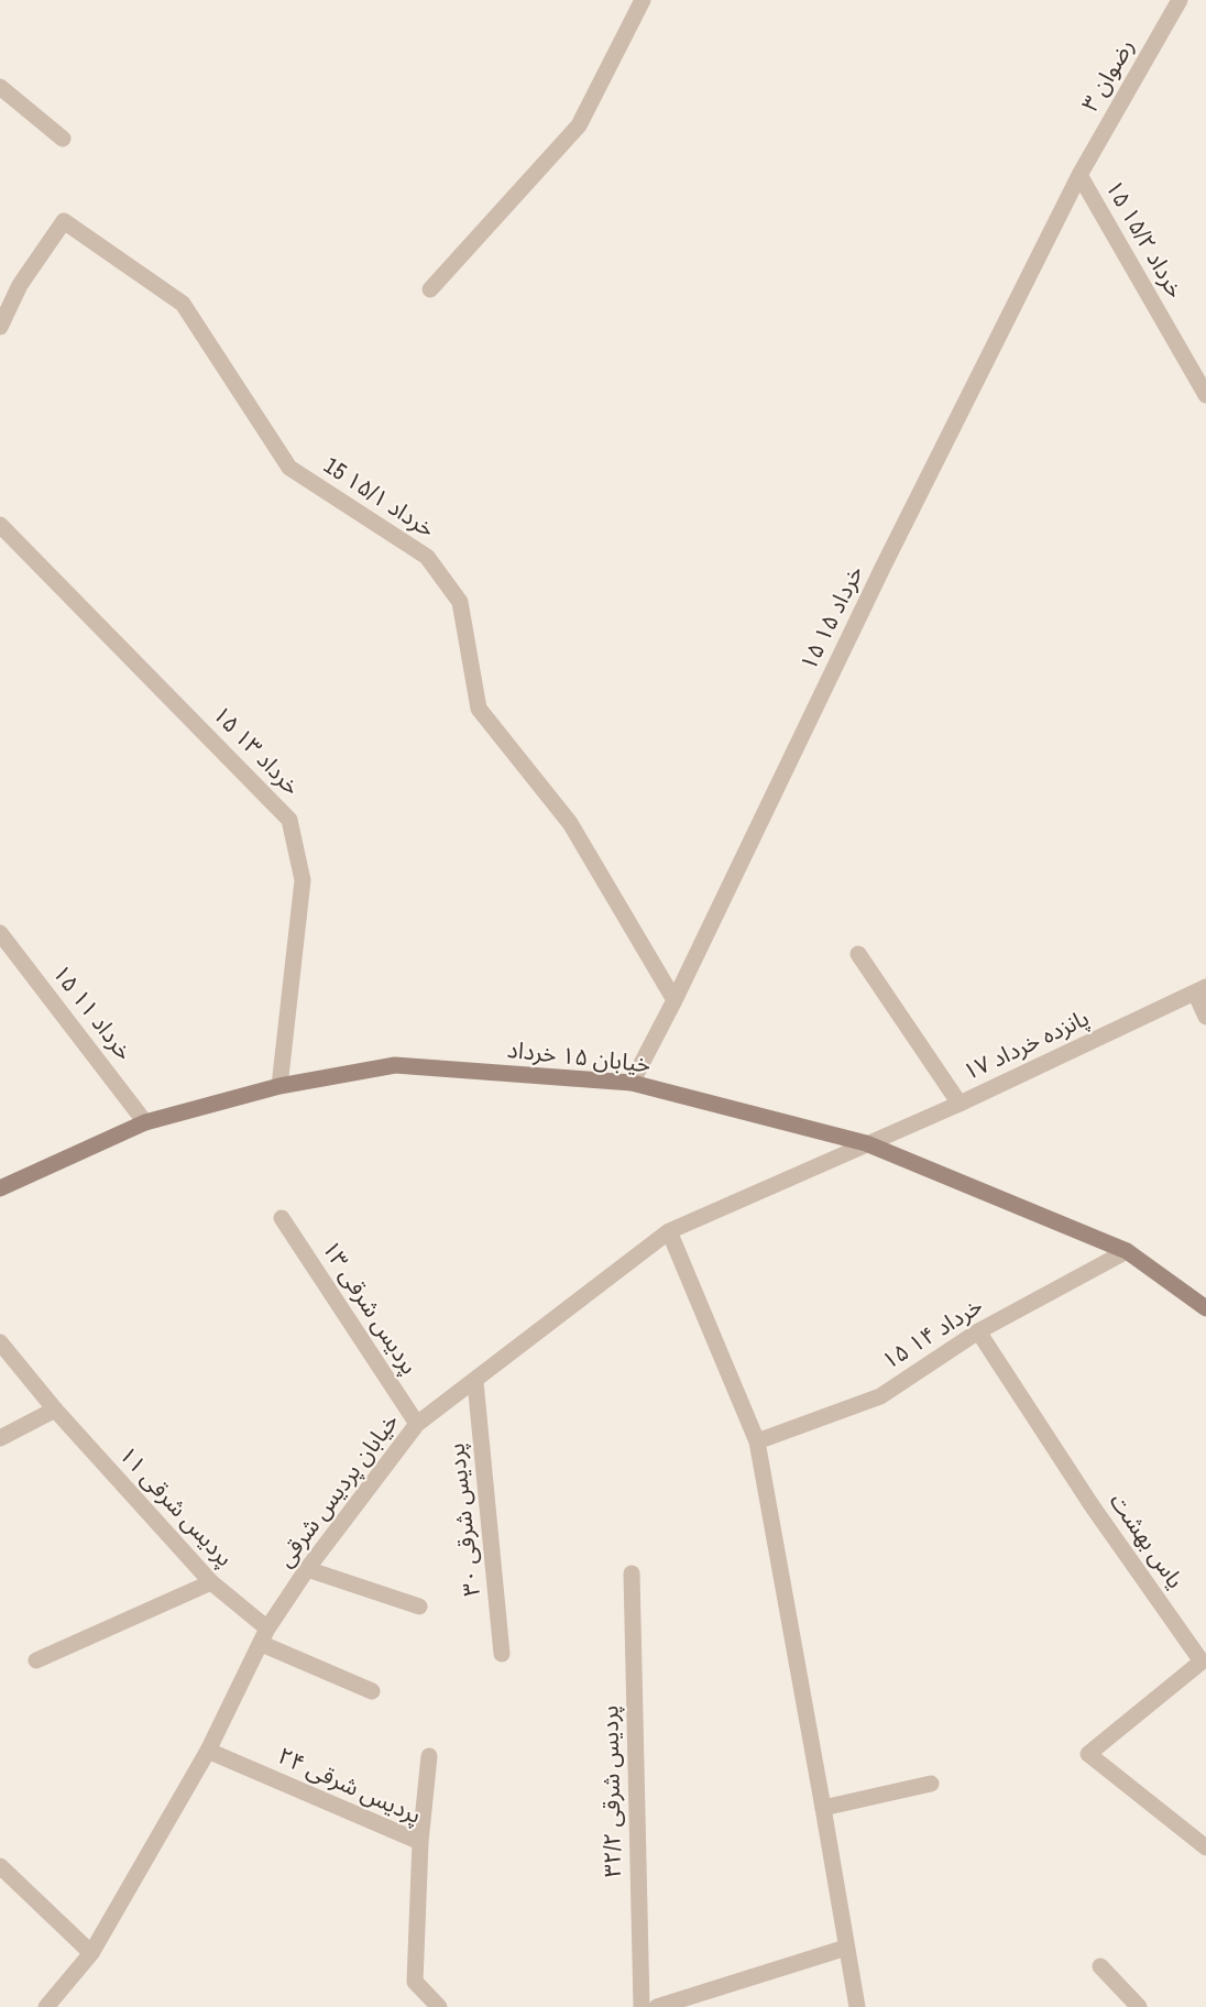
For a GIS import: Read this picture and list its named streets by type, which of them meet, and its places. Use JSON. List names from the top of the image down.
{
  "streets": {
    "street": [
      "رضوان ۳",
      "۱۵ خرداد ۱۵/۲",
      "15 خرداد ۱۵/۱",
      "۱۵ خرداد ۱۵",
      "۱۵ خرداد ۱۳",
      "۱۵ خرداد ۱۱",
      "پانزده خرداد ۱۷",
      "خیابان ۱۵ خرداد",
      "پردیس شرقی ۱۳",
      "۱۵ خرداد ۱۴",
      "خیابان پردیس شرقی",
      "پردیس شرقی ۱۱",
      "پردیس شرقی ۳۰",
      "یاس بهشت",
      "پردیس شرقی ۲۴",
      "پردیس شرقی ۳۲/۲"
    ]
  },
  "crossings": [
    ["رضوان ۳", "۱۵ خرداد ۱۵/۲"],
    ["رضوان ۳", "۱۵ خرداد ۱۵"],
    ["۱۵ خرداد ۱۵/۲", "۱۵ خرداد ۱۵"],
    ["15 خرداد ۱۵/۱", "۱۵ خرداد ۱۵"],
    ["۱۵ خرداد ۱۵", "خیابان ۱۵ خرداد"],
    ["۱۵ خرداد ۱۳", "خیابان ۱۵ خرداد"],
    ["۱۵ خرداد ۱۱", "خیابان ۱۵ خرداد"],
    ["پانزده خرداد ۱۷", "خیابان ۱۵ خرداد"],
    ["پانزده خرداد ۱۷", "خیابان پردیس شرقی"],
    ["خیابان ۱۵ خرداد", "۱۵ خرداد ۱۴"],
    ["خیابان ۱۵ خرداد", "خیابان پردیس شرقی"],
    ["پردیس شرقی ۱۳", "خیابان پردیس شرقی"],
    ["۱۵ خرداد ۱۴", "یاس بهشت"],
    ["خیابان پردیس شرقی", "پردیس شرقی ۱۱"],
    ["خیابان پردیس شرقی", "پردیس شرقی ۳۰"],
    ["خیابان پردیس شرقی", "پردیس شرقی ۲۴"]
  ]
}
